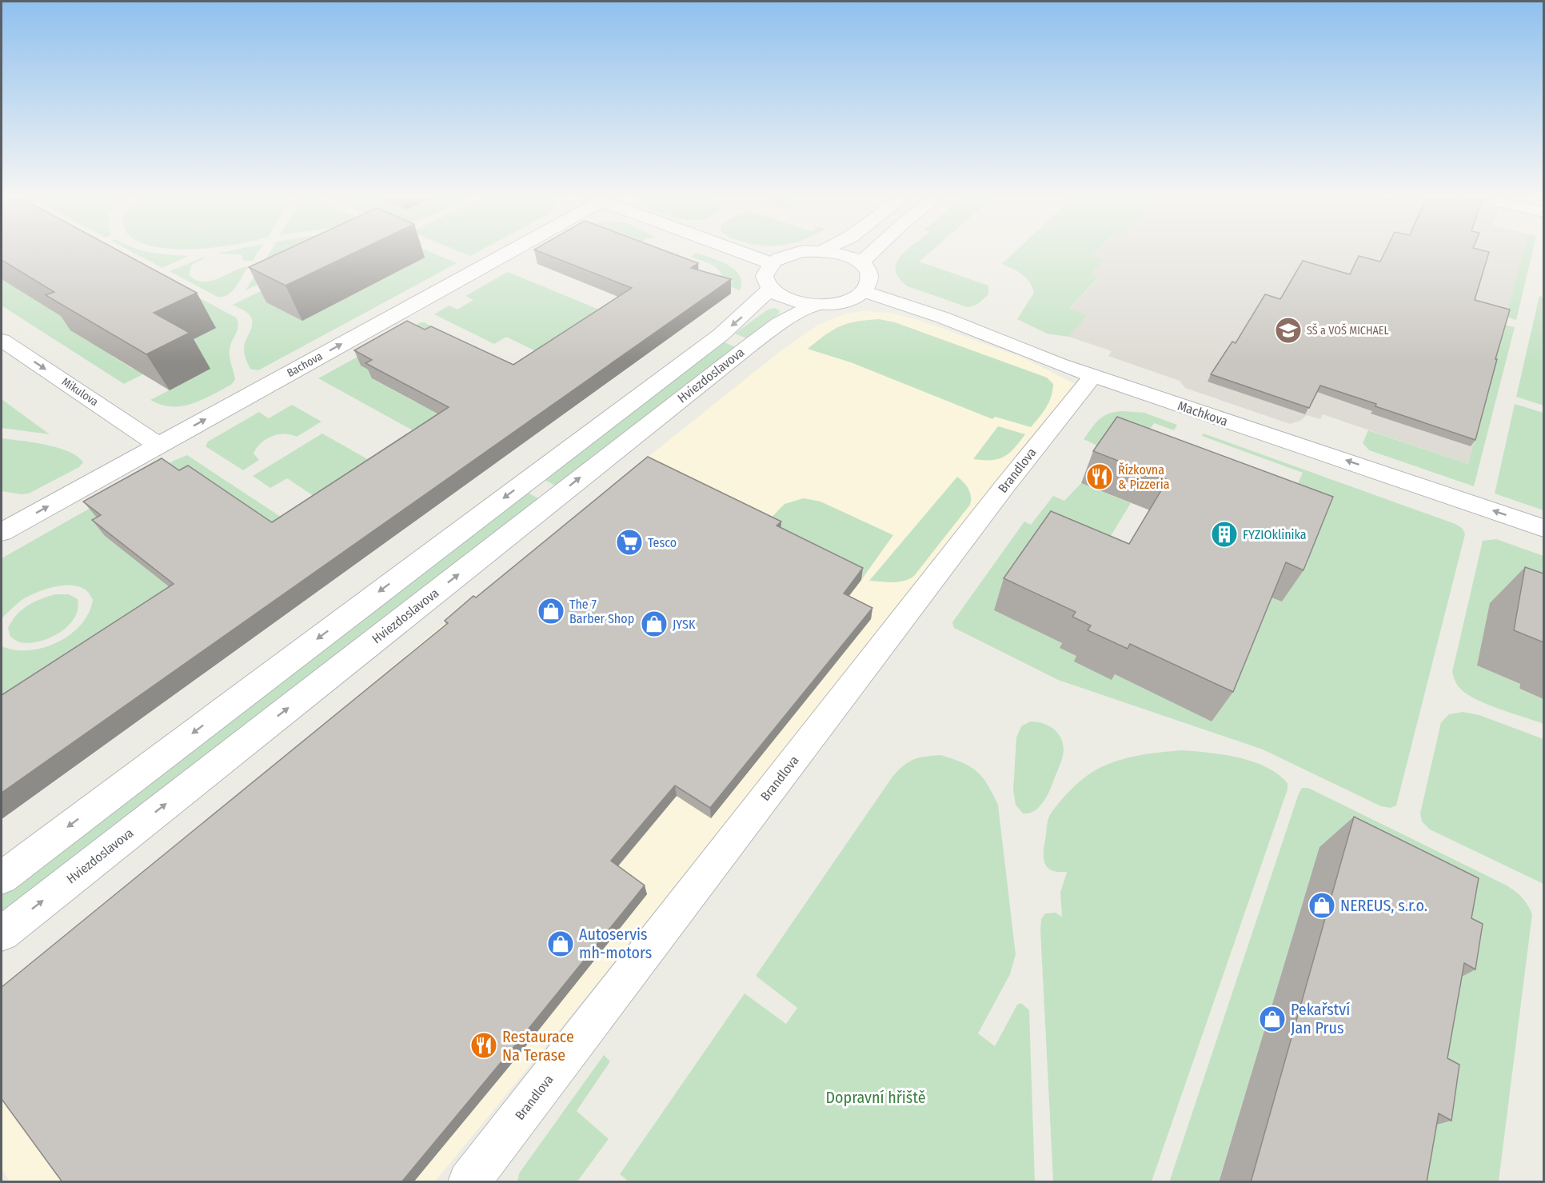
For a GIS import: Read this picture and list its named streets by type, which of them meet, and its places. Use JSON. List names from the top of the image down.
{
  "streets": {
    "street": [
      "Bachova",
      "Hviezdoslavova",
      "Mikulova",
      "Machkova",
      "Brandlova"
    ]
  },
  "crossings": [
    ["Bachova", "Mikulova"],
    ["Hviezdoslavova", "Machkova"],
    ["Machkova", "Brandlova"]
  ],
  "one_way": ["Bachova", "Mikulova", "Machkova"],
  "parks": ["Dopravní hřiště"],
  "places": {
    "school or university": ["SŠ a VOŠ MICHAEL"],
    "restaurant": ["Řízkovna & Pizzeria", "Restaurace Na Terase"],
    "building": ["FYZIOklinika"],
    "supermarket": ["Tesco"],
    "shop": [
      "The 7 Barber Shop",
      "JYSK",
      "NEREUS, s.r.o.",
      "Autoservis mh-motors",
      "Pekařství Jan Prus"
    ]
  }
}
